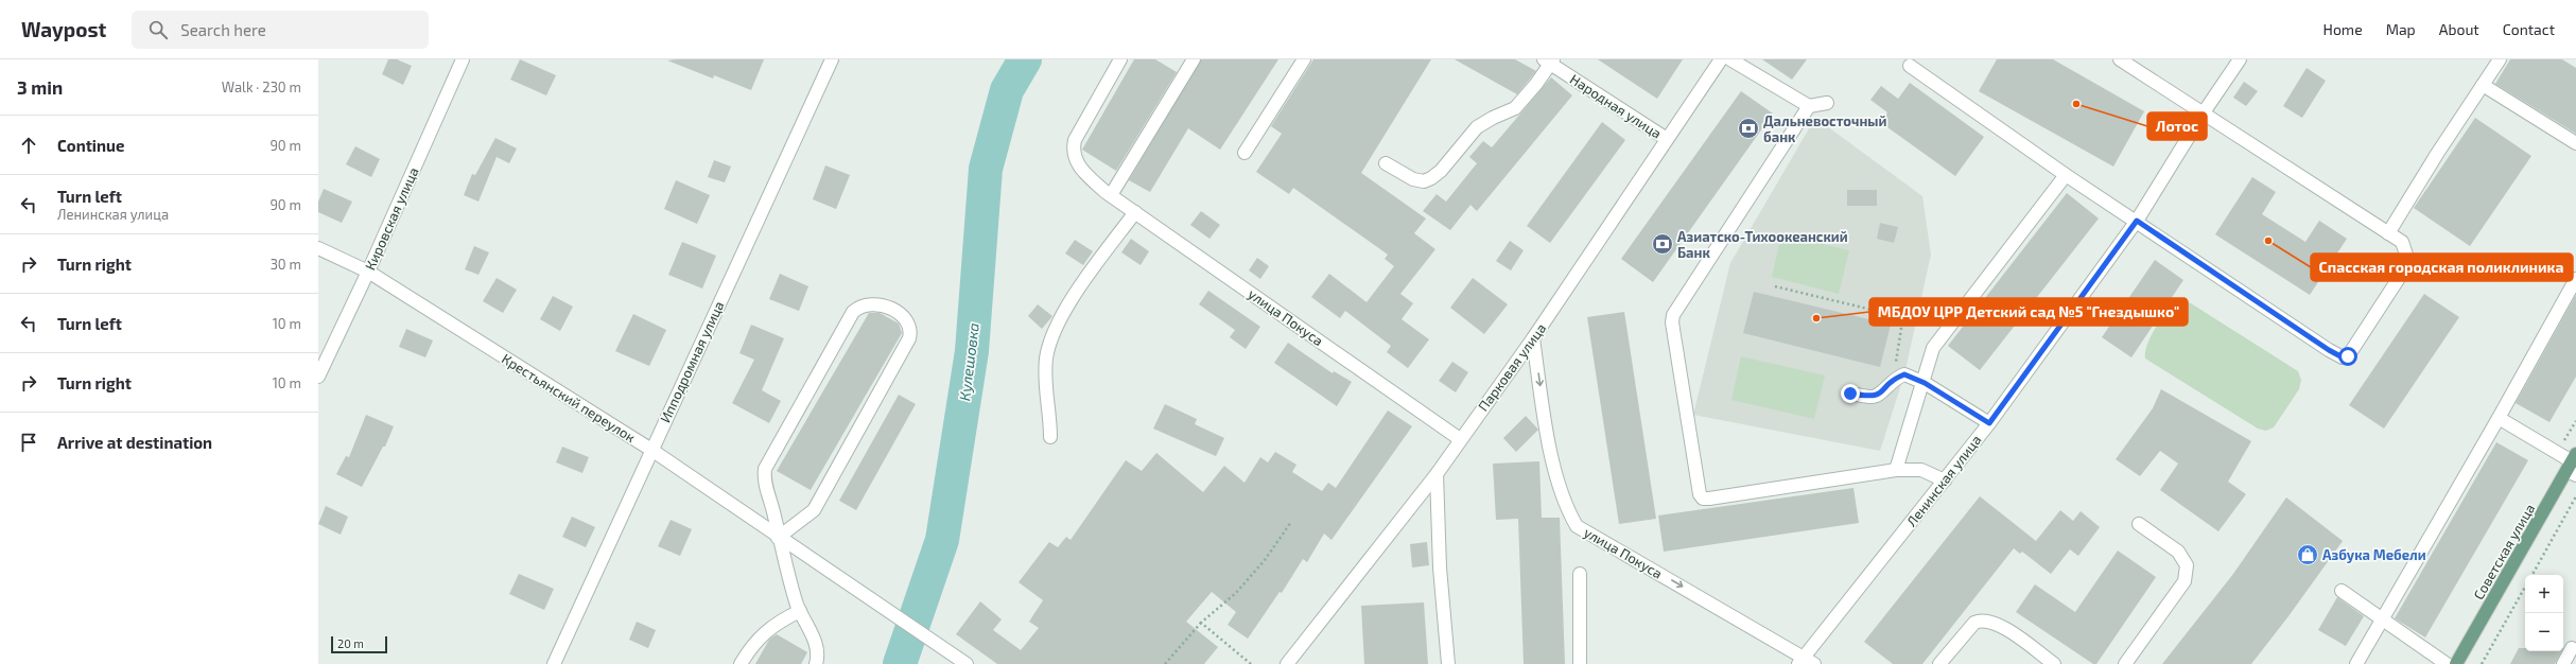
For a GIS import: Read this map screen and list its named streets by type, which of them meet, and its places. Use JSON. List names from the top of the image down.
{
  "streets": {
    "main road": ["Советская улица"],
    "street": [
      "Народная улица",
      "Кировская улица",
      "улица Покуса",
      "Ипподромная улица",
      "Парковая улица",
      "Крестьянский переулок",
      "Ленинская улица"
    ]
  },
  "crossings": [
    ["Народная улица", "Парковая улица"],
    ["Кировская улица", "Крестьянский переулок"],
    ["улица Покуса", "Парковая улица"],
    ["улица Покуса", "Ленинская улица"],
    ["Ипподромная улица", "Крестьянский переулок"]
  ],
  "one_way": ["улица Покуса"],
  "water": ["Кулешовка"],
  "places": {
    "other": ["Лотос", "Спасская городская поликлиника", "МБДОУ ЦРР Детский сад №5 \"Гнездышко\""],
    "bank": ["Дальневосточный банк", "Азиатско-Тихоокеанский Банк"],
    "shop": ["Азбука Мебели"]
  },
  "scale_bar": "20 m",
  "page": {
    "header": "Waypost",
    "search": "Search here",
    "nav": [
      "Home",
      "Map",
      "About",
      "Contact"
    ],
    "heading": ["3 min", "Walk · 230 m"],
    "list": [
      ["Continue", "90 m"],
      ["Turn left", "Ленинская улица", "90 m"],
      ["Turn right", "30 m"],
      ["Turn left", "10 m"],
      ["Turn right", "10 m"],
      "Arrive at destination"
    ],
    "map_buttons": ["+", "−"],
    "scale": "20 m"
  }
}
